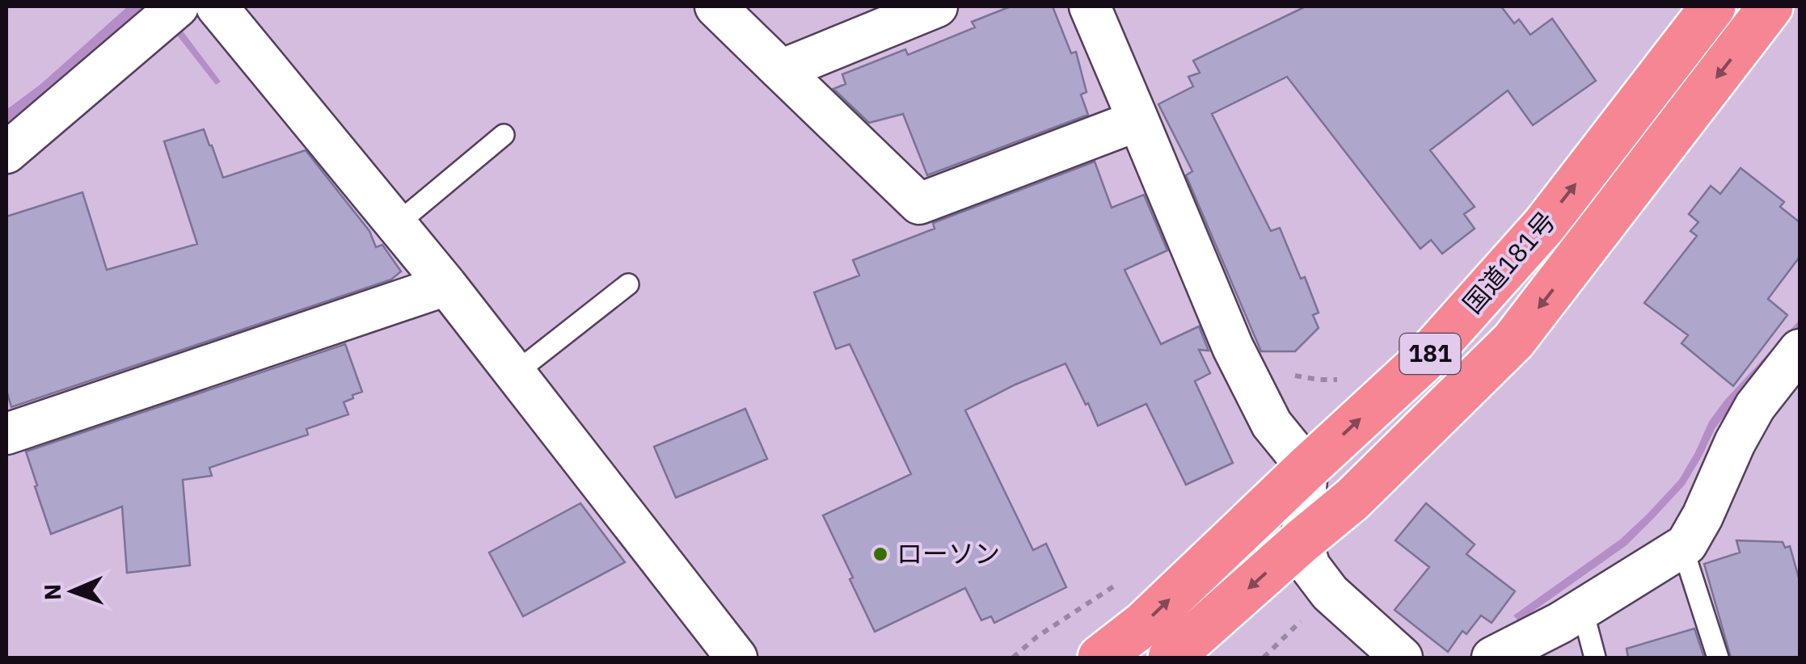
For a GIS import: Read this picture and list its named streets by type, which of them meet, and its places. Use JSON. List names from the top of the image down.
{
  "streets": {
    "highway": ["国道181号", "181"]
  },
  "places": ["ローソン"],
  "north": "left"
}
